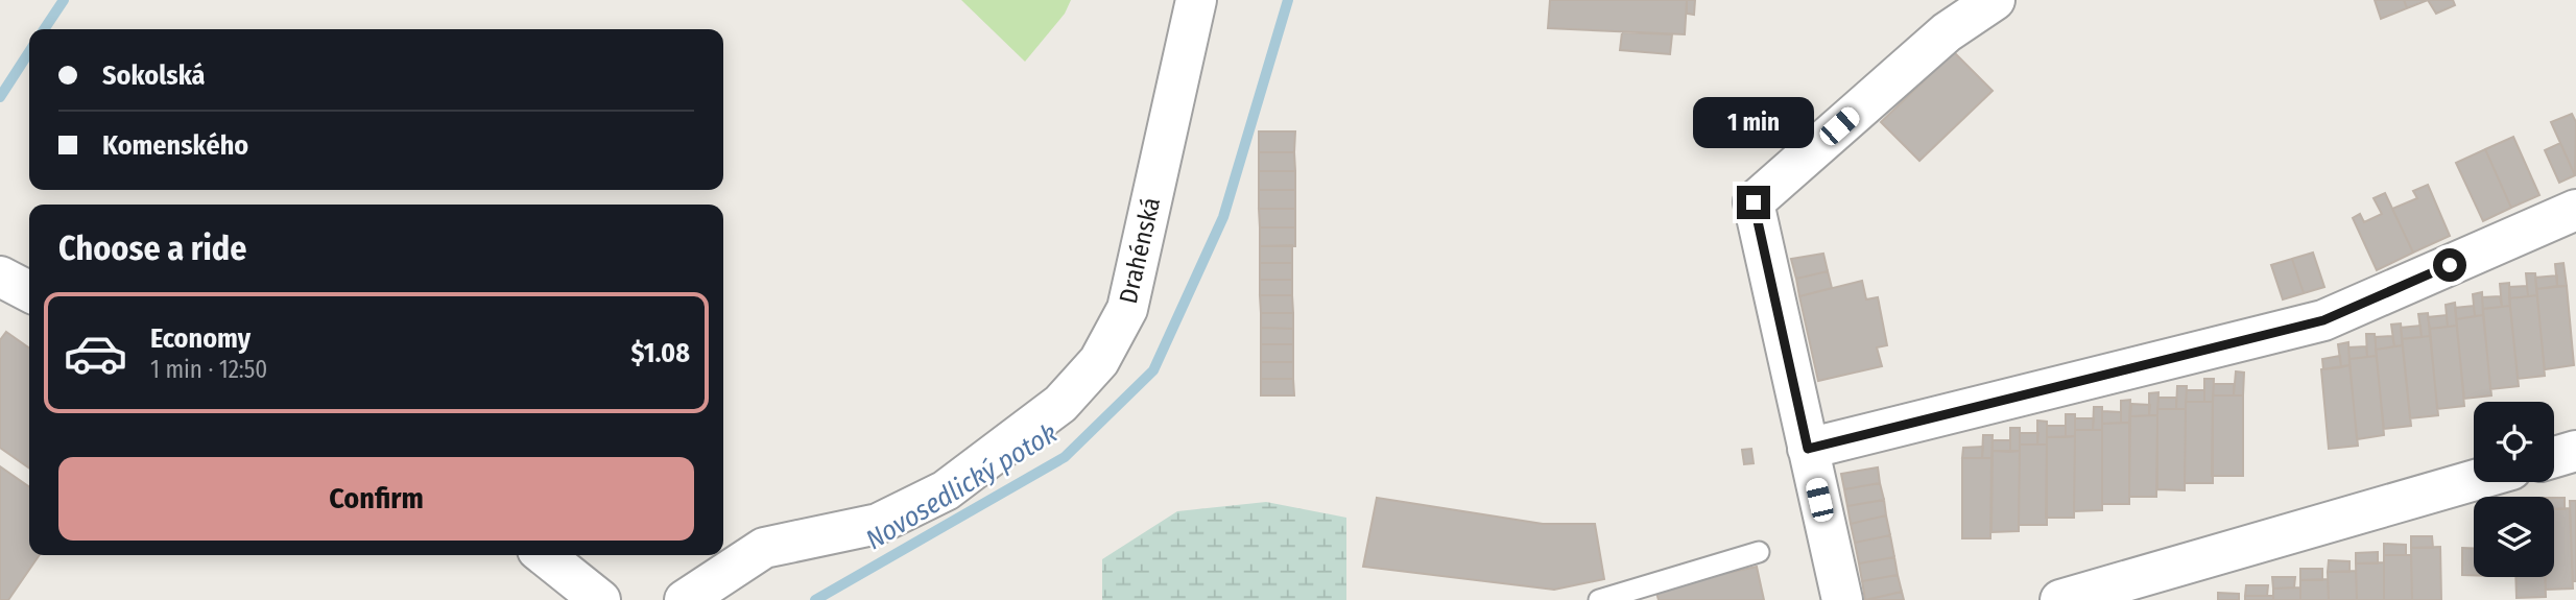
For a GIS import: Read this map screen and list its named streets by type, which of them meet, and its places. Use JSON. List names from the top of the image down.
{
  "streets": {
    "street": ["Drahénská"]
  },
  "water": ["Novosedlický potok"],
  "page": {
    "banner": ["Sokolská", "Komenského"],
    "bubble": "1 min",
    "heading": "Choose a ride",
    "list": [
      {
        "name": "Economy",
        "note": "1 min · 12:50",
        "value": "$1.08"
      }
    ],
    "buttons": "Confirm"
  }
}
